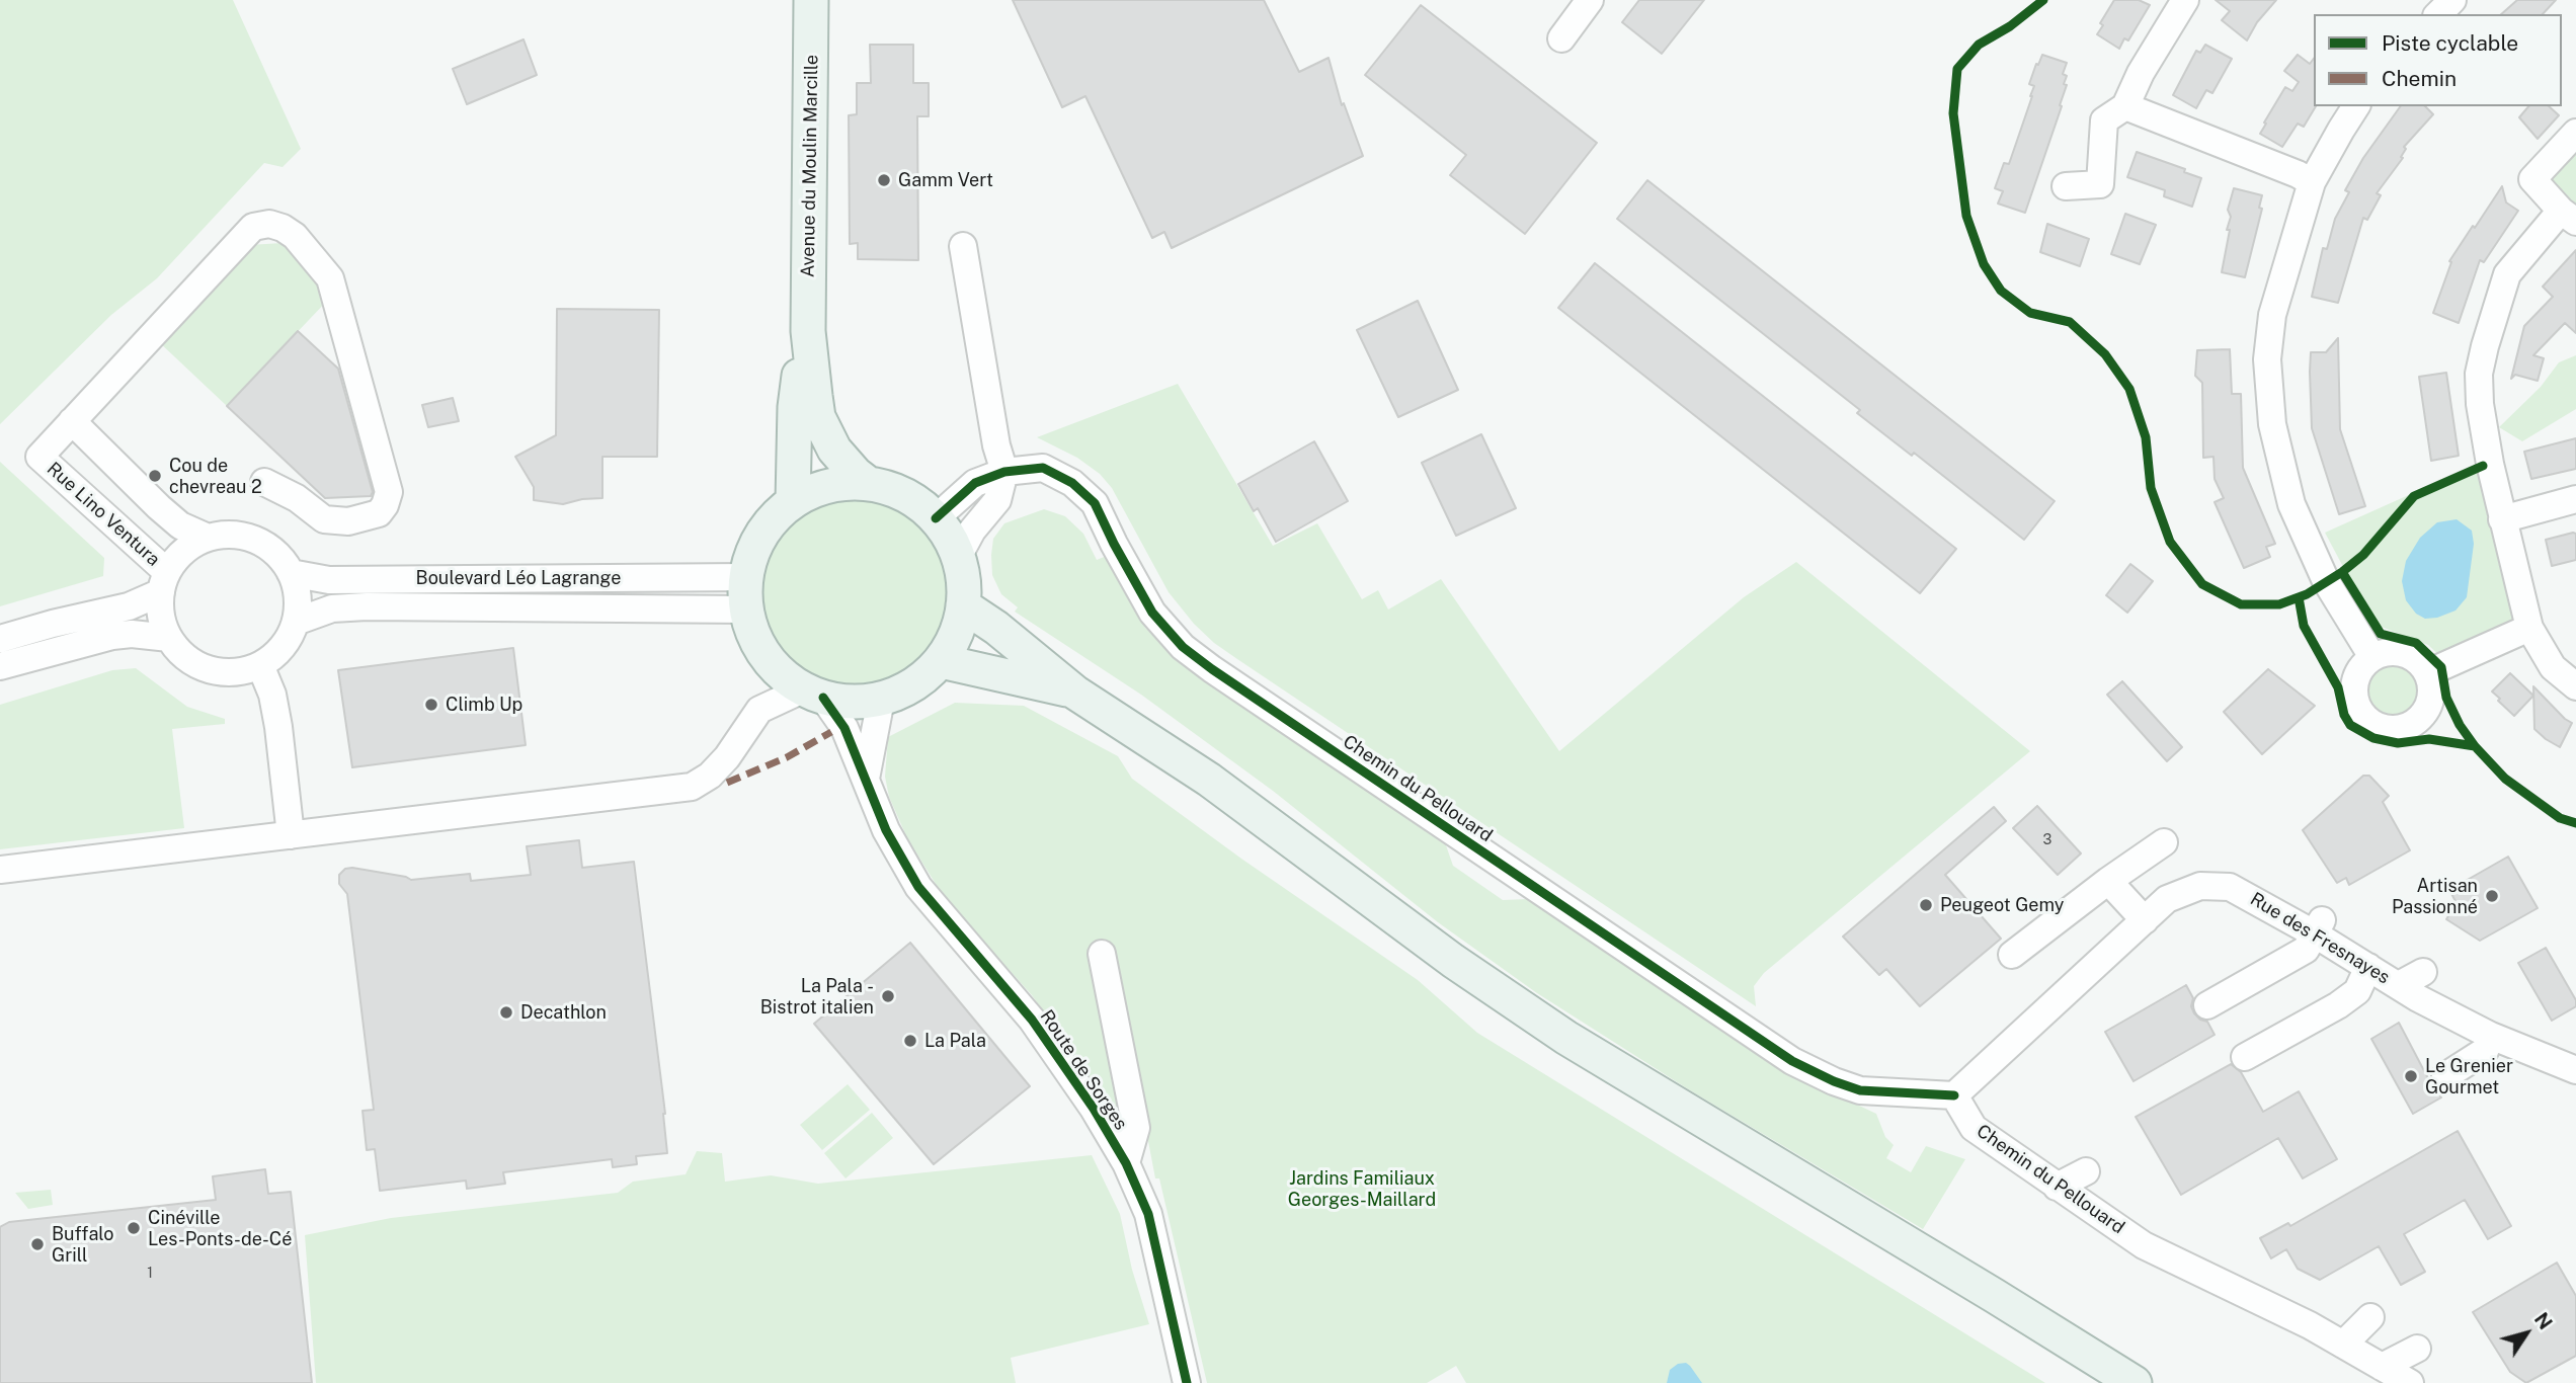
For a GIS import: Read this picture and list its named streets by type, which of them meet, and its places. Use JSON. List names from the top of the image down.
{
  "streets": {
    "main road": ["Avenue du Moulin Marcille"],
    "street": [
      "Rue Lino Ventura",
      "Boulevard Léo Lagrange",
      "Chemin du Pellouard",
      "Rue des Fresnayes",
      "Route de Sorges"
    ]
  },
  "crossings": [
    ["Avenue du Moulin Marcille", "Boulevard Léo Lagrange"],
    ["Avenue du Moulin Marcille", "Chemin du Pellouard"],
    ["Avenue du Moulin Marcille", "Route de Sorges"],
    ["Rue Lino Ventura", "Boulevard Léo Lagrange"],
    ["Boulevard Léo Lagrange", "Chemin du Pellouard"],
    ["Boulevard Léo Lagrange", "Route de Sorges"],
    ["Chemin du Pellouard", "Rue des Fresnayes"],
    ["Chemin du Pellouard", "Route de Sorges"]
  ],
  "parks": ["Jardins Familiaux Georges-Maillard"],
  "places": [
    "Gamm Vert",
    "Cou de chevreau 2",
    "Climb Up",
    "Artisan Passionné",
    "Peugeot Gemy",
    "La Pala - Bistrot italien",
    "Decathlon",
    "La Pala",
    "Le Grenier Gourmet",
    "Cinéville Les-Ponts-de-Cé",
    "Buffalo Grill"
  ],
  "house_numbers": ["3", "1"],
  "legend": ["Piste cyclable", "Chemin"],
  "north": "top right"
}
